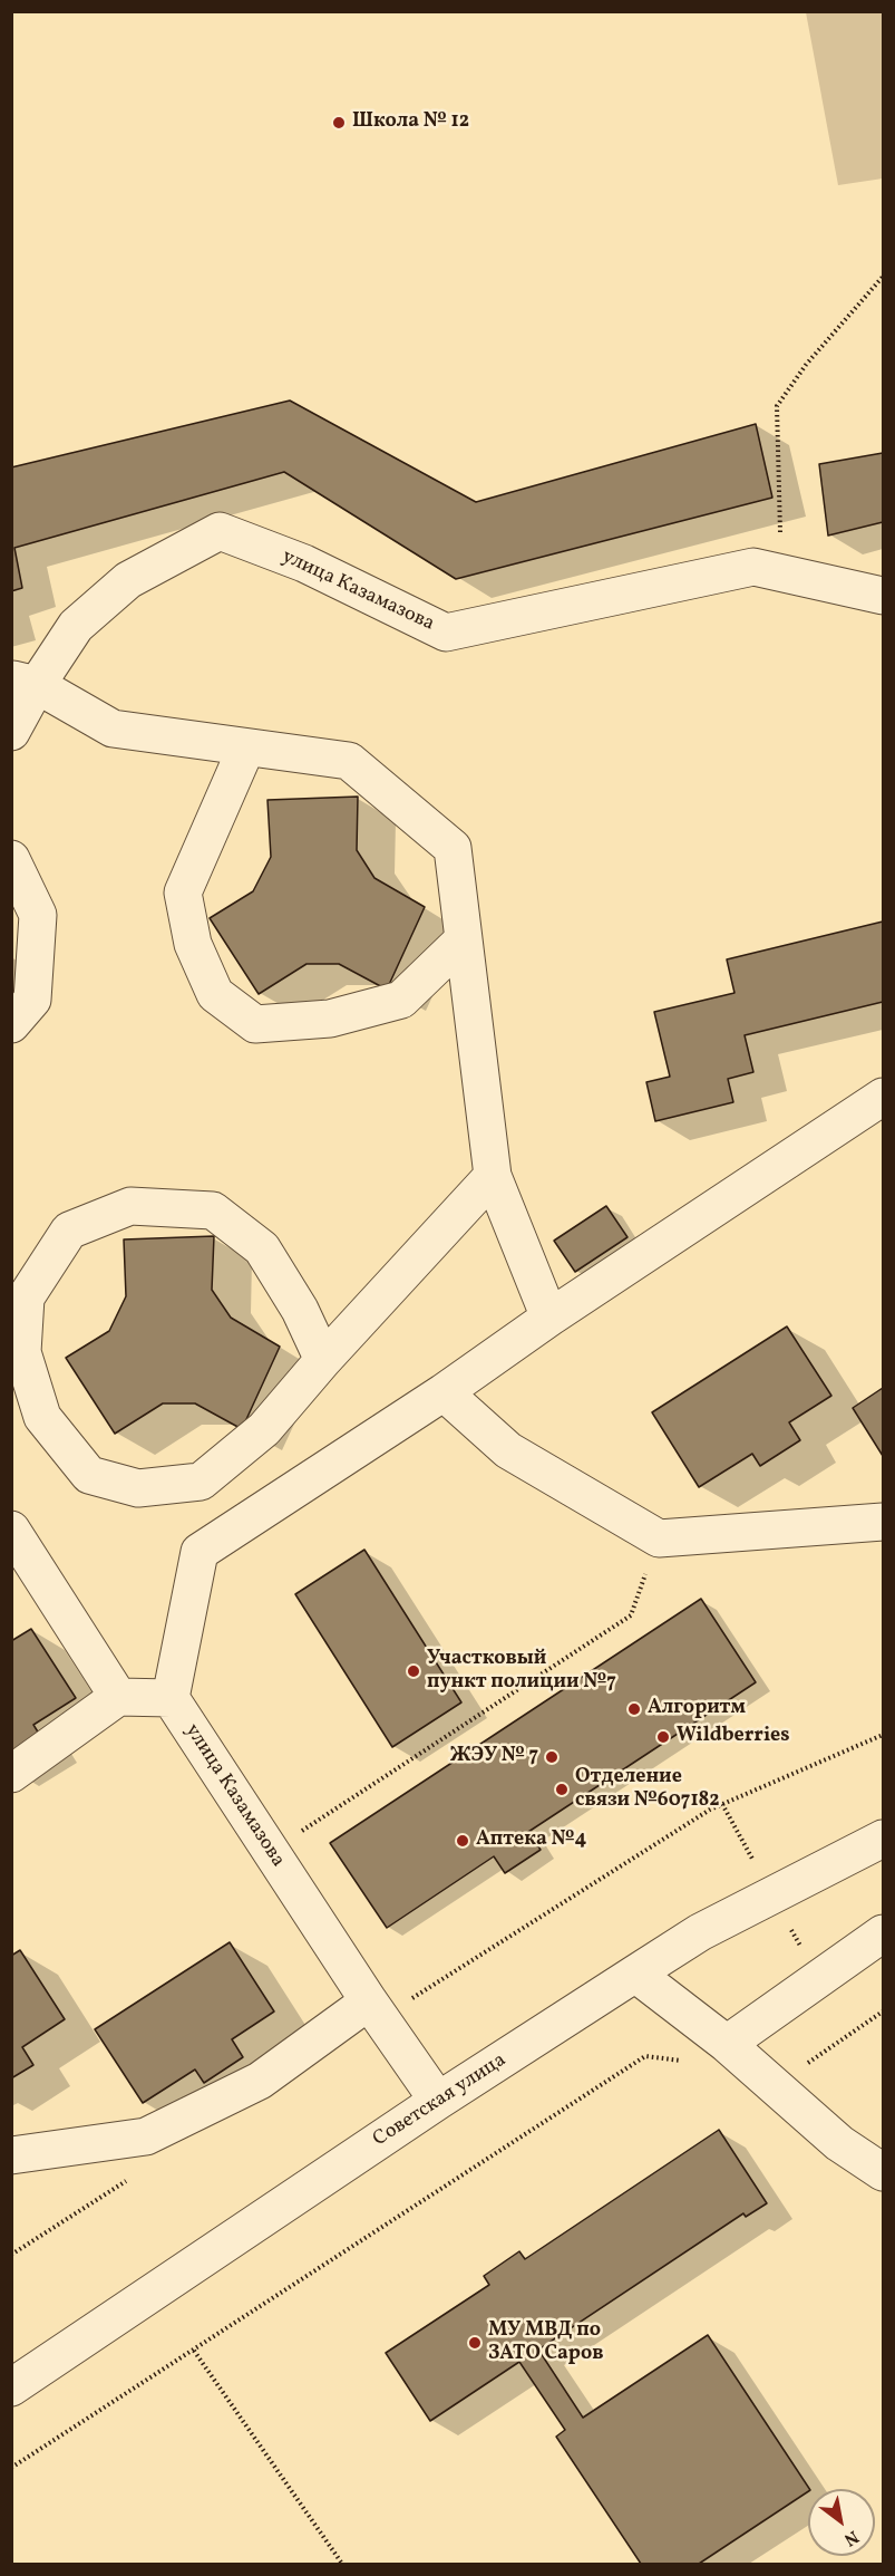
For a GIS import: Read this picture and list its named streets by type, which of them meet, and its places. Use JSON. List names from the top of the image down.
{
  "streets": {
    "street": ["улица Казамазова", "Советская улица"]
  },
  "crossings": [
    ["улица Казамазова", "Советская улица"]
  ],
  "places": [
    "Школа № 12",
    "Участковый пункт полиции №7",
    "Алгоритм",
    "Wildberries",
    "ЖЭУ № 7",
    "Отделение связи №607182",
    "Аптека №4",
    "МУ МВД по ЗАТО Саров"
  ],
  "north": "bottom right"
}
